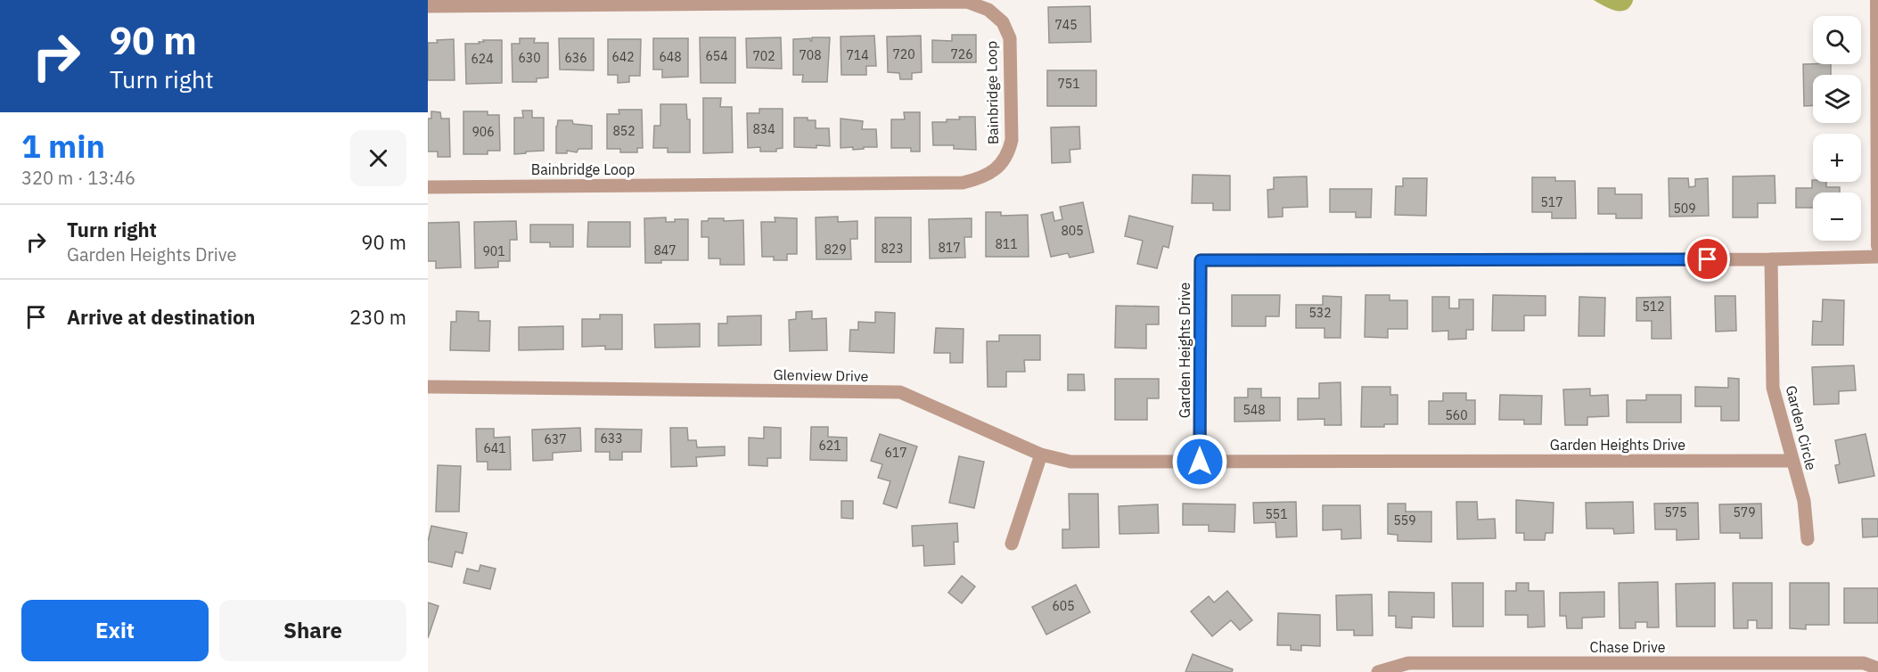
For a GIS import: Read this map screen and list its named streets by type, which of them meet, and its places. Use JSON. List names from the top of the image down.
{
  "streets": {
    "street": [
      "Bainbridge Loop",
      "Garden Heights Drive",
      "Glenview Drive",
      "Garden Circle",
      "Chase Drive"
    ]
  },
  "crossings": [
    ["Garden Heights Drive", "Glenview Drive"],
    ["Garden Heights Drive", "Garden Circle"]
  ],
  "house_numbers": [
    "745",
    "720",
    "726",
    "708",
    "714",
    "654",
    "702",
    "642",
    "648",
    "630",
    "636",
    "624",
    "751",
    "834",
    "852",
    "906",
    "517",
    "509",
    "805",
    "811",
    "817",
    "823",
    "829",
    "847",
    "901",
    "512",
    "532",
    "548",
    "560",
    "633",
    "637",
    "621",
    "641",
    "617",
    "575",
    "579",
    "551",
    "559",
    "605"
  ],
  "page": {
    "turn": ["90 m", "Turn right"],
    "map_buttons": ["+", "−"],
    "heading": ["1 min", "320 m · 13:46"],
    "list": [
      {
        "name": "Turn right",
        "note": "Garden Heights Drive",
        "value": "90 m"
      },
      {
        "name": "Arrive at destination",
        "value": "230 m"
      }
    ],
    "buttons": ["Exit", "Share"]
  }
}
